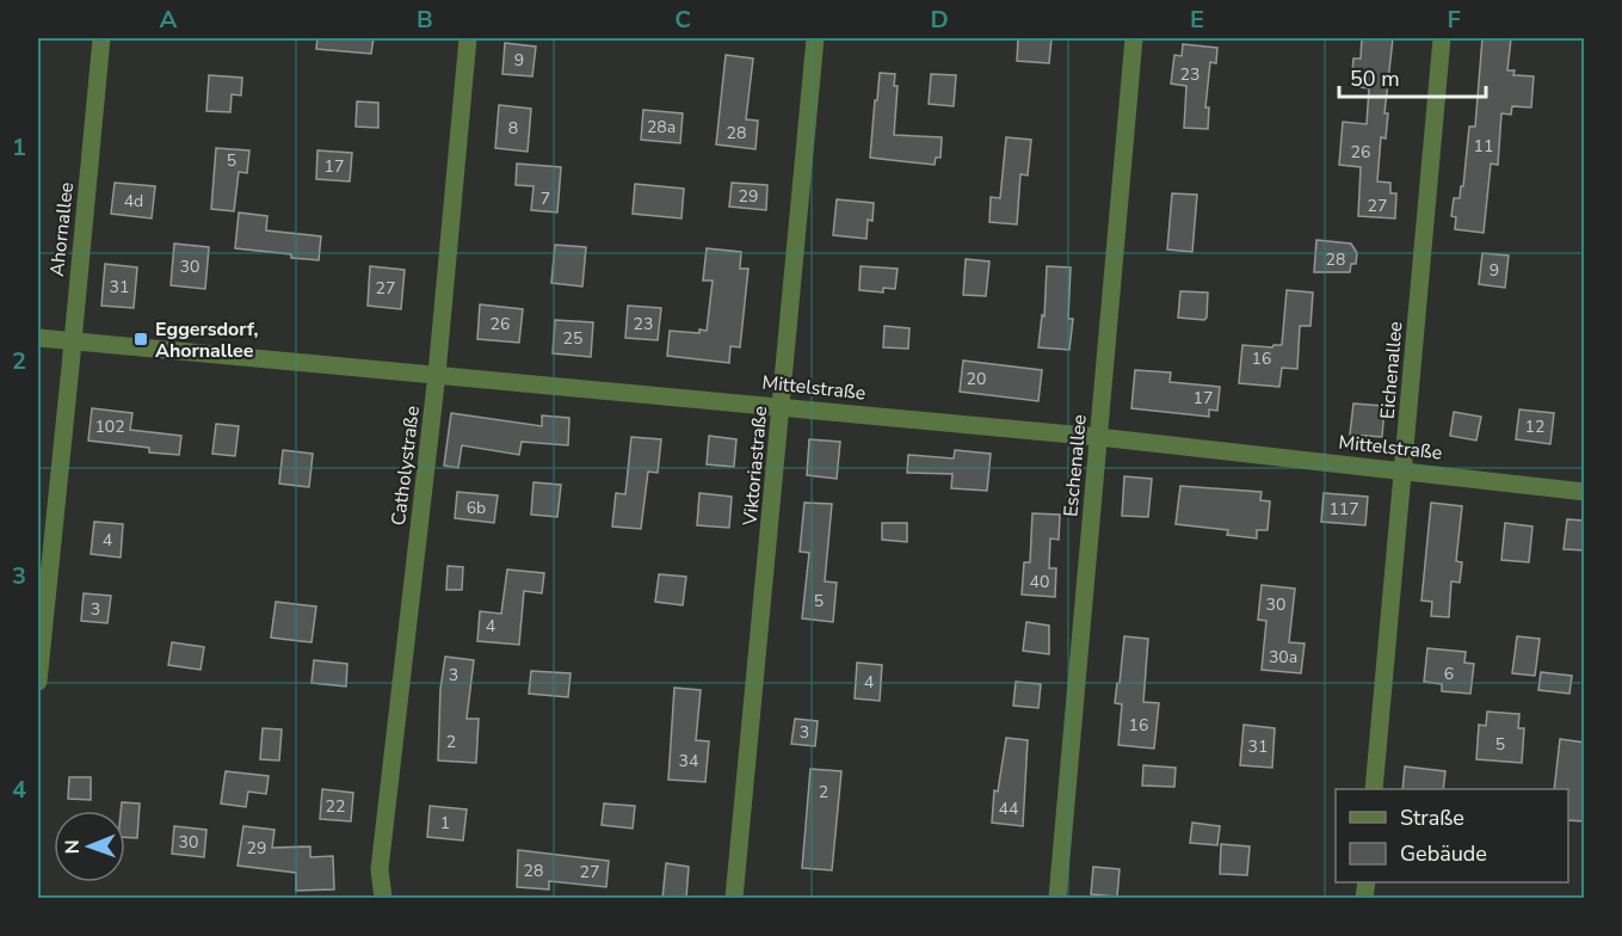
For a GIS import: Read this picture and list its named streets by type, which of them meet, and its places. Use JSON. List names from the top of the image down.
{
  "streets": {
    "street": [
      "Ahornallee",
      "Eichenallee",
      "Mittelstraße",
      "Catholystraße",
      "Viktoriastraße",
      "Eschenallee"
    ]
  },
  "crossings": [
    ["Ahornallee", "Mittelstraße"],
    ["Eichenallee", "Mittelstraße"],
    ["Mittelstraße", "Catholystraße"],
    ["Mittelstraße", "Viktoriastraße"],
    ["Mittelstraße", "Eschenallee"]
  ],
  "places": {
    "transit": ["Eggersdorf, Ahornallee"]
  },
  "house_numbers": [
    "9",
    "23",
    "28a",
    "8",
    "28",
    "11",
    "26",
    "5",
    "17",
    "29",
    "7",
    "4d",
    "27",
    "28",
    "30",
    "9",
    "31",
    "27",
    "26",
    "23",
    "25",
    "16",
    "20",
    "17",
    "102",
    "12",
    "6b",
    "117",
    "4",
    "40",
    "5",
    "30",
    "3",
    "4",
    "30a",
    "6",
    "3",
    "4",
    "16",
    "3",
    "2",
    "5",
    "31",
    "34",
    "2",
    "22",
    "44",
    "1",
    "30",
    "29",
    "28",
    "27"
  ],
  "legend": ["Straße", "Gebäude"],
  "scale_bar": "50 m",
  "north": "left",
  "grid": {
    "columns": [
      "A",
      "B",
      "C",
      "D",
      "E",
      "F"
    ],
    "rows": [
      "1",
      "2",
      "3",
      "4"
    ]
  }
}
